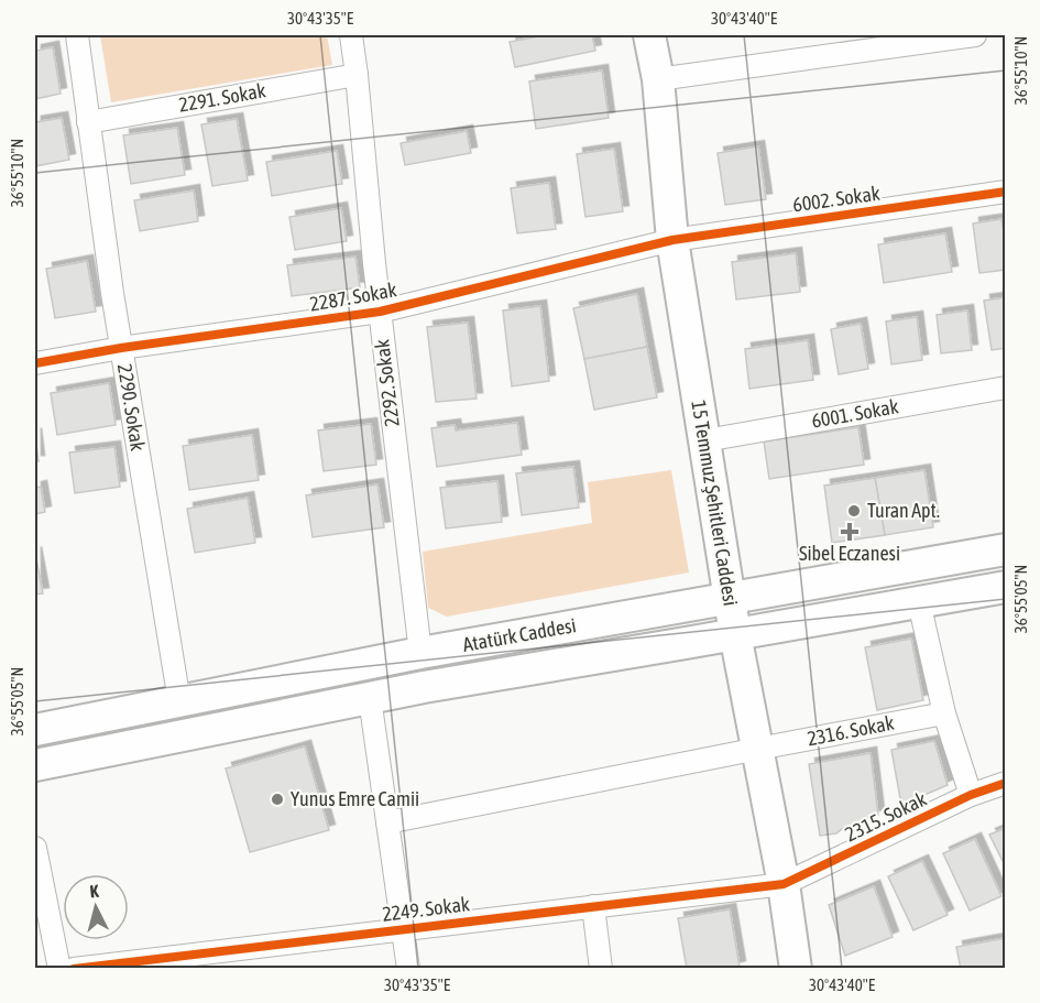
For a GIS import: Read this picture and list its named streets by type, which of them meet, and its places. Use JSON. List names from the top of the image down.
{
  "streets": {
    "main road": ["15 Temmuz Şehitleri Caddesi", "Atatürk Caddesi"],
    "street": [
      "2291. Sokak",
      "6002. Sokak",
      "2287. Sokak",
      "2292. Sokak",
      "2290. Sokak",
      "6001. Sokak",
      "2316. Sokak",
      "2315. Sokak",
      "2249. Sokak"
    ]
  },
  "crossings": [
    ["2291. Sokak", "2292. Sokak"],
    ["2291. Sokak", "2290. Sokak"],
    ["6002. Sokak", "2287. Sokak"],
    ["6002. Sokak", "15 Temmuz Şehitleri Caddesi"],
    ["2287. Sokak", "2292. Sokak"],
    ["2287. Sokak", "2290. Sokak"],
    ["2287. Sokak", "15 Temmuz Şehitleri Caddesi"],
    ["2292. Sokak", "Atatürk Caddesi"],
    ["2290. Sokak", "Atatürk Caddesi"],
    ["6001. Sokak", "15 Temmuz Şehitleri Caddesi"],
    ["15 Temmuz Şehitleri Caddesi", "Atatürk Caddesi"],
    ["15 Temmuz Şehitleri Caddesi", "2316. Sokak"],
    ["15 Temmuz Şehitleri Caddesi", "2315. Sokak"],
    ["15 Temmuz Şehitleri Caddesi", "2249. Sokak"],
    ["2315. Sokak", "2249. Sokak"]
  ],
  "places": {
    "other": ["Turan Apt.", "Yunus Emre Camii"],
    "health": ["Sibel Eczanesi"]
  },
  "north": "top",
  "coordinates": [
    "30°43'35\"E",
    "30°43'40\"E",
    "36°55'10\"N",
    "36°55'05\"N"
  ]
}
